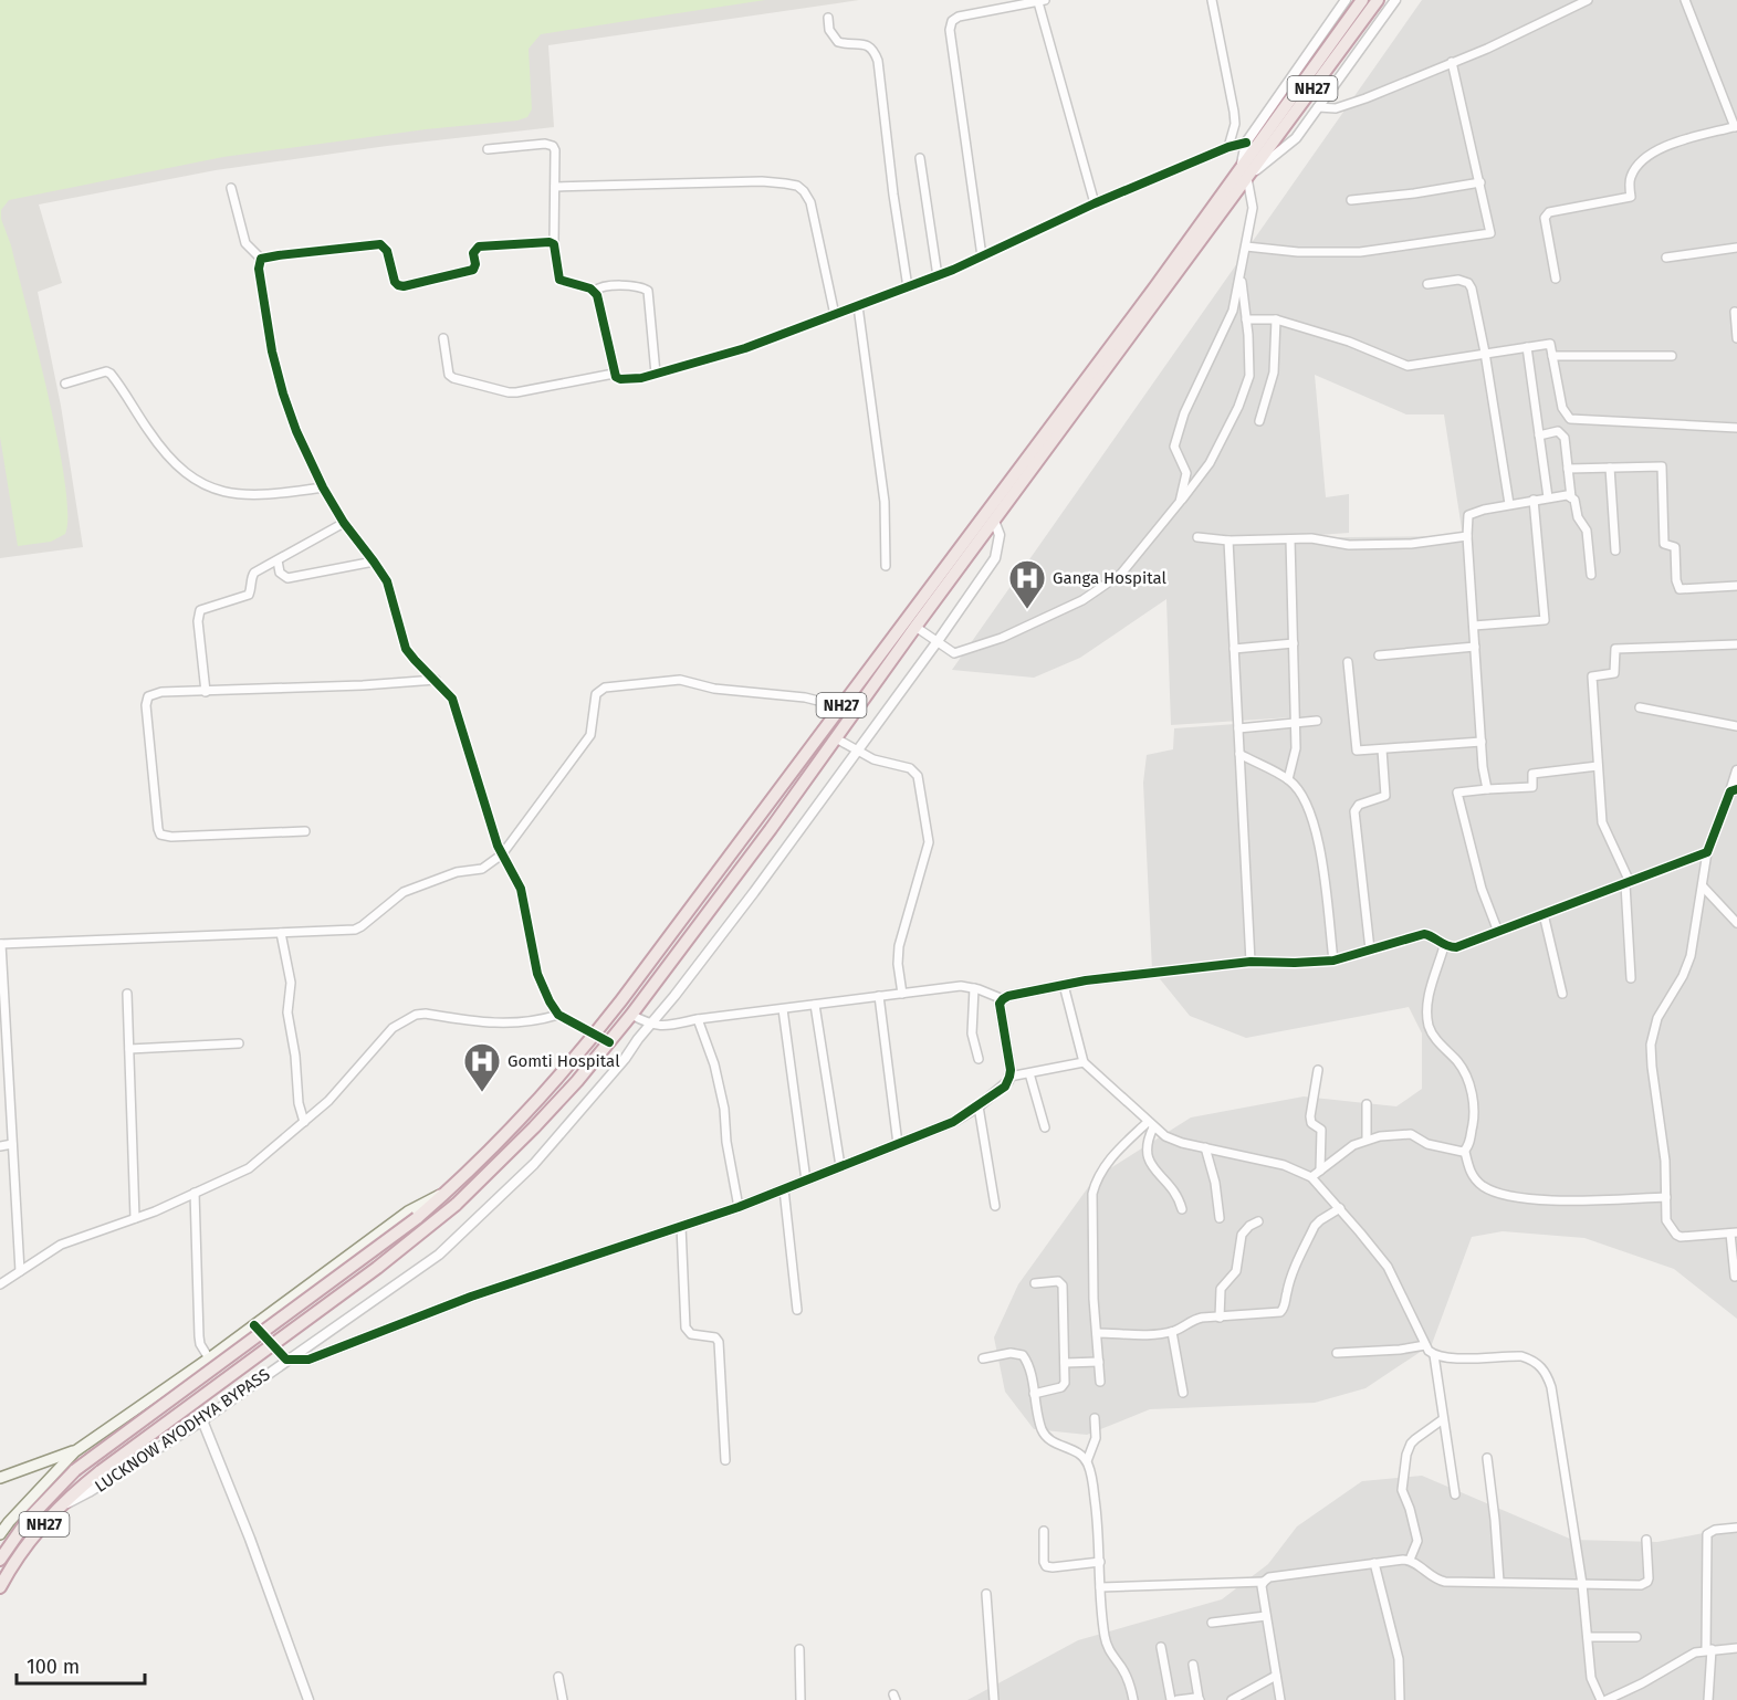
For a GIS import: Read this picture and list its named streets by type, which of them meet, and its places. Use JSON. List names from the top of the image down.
{
  "streets": {
    "highway": ["NH27"],
    "street": ["LUCKNOW AYODHYA BYPASS"]
  },
  "crossings": [
    ["NH27", "LUCKNOW AYODHYA BYPASS"]
  ],
  "places": {
    "hospital": ["Ganga Hospital", "Gomti Hospital"]
  },
  "scale_bar": "100 m"
}
